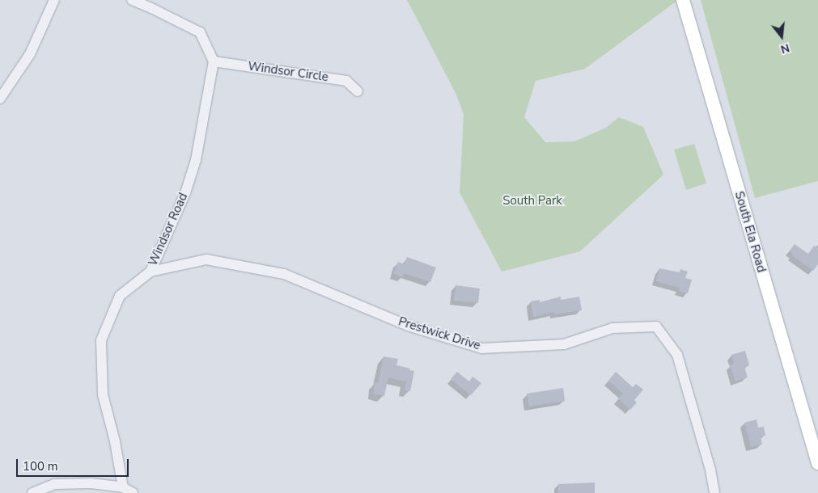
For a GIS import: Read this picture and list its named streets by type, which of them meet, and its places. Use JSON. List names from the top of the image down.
{
  "streets": {
    "main road": ["South Ela Road"],
    "street": ["Windsor Circle", "Windsor Road", "Prestwick Drive"]
  },
  "crossings": [
    ["Windsor Circle", "Windsor Road"],
    ["Windsor Road", "Prestwick Drive"]
  ],
  "parks": ["South Park"],
  "scale_bar": "100 m",
  "north": "bottom"
}
